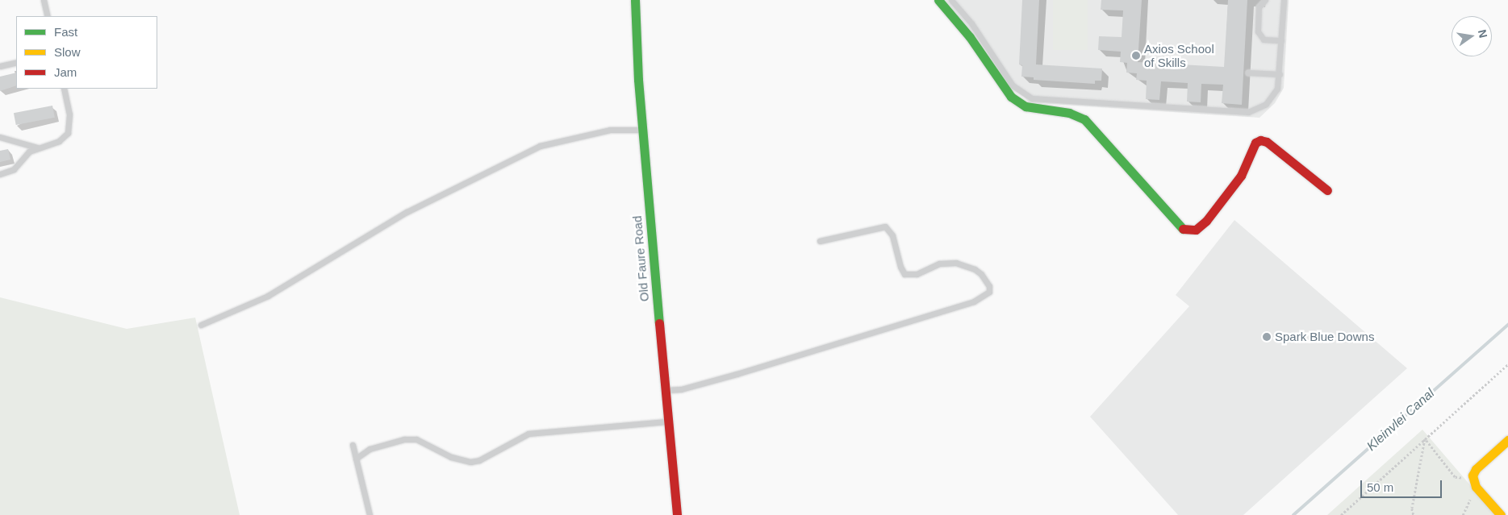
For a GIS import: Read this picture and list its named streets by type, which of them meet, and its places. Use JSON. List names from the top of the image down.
{
  "streets": {
    "street": ["Old Faure Road"]
  },
  "water": ["Kleinvlei Canal"],
  "places": ["Axios School of Skills", "Spark Blue Downs"],
  "legend": ["Fast", "Slow", "Jam"],
  "scale_bar": "50 m",
  "north": "right"
}
